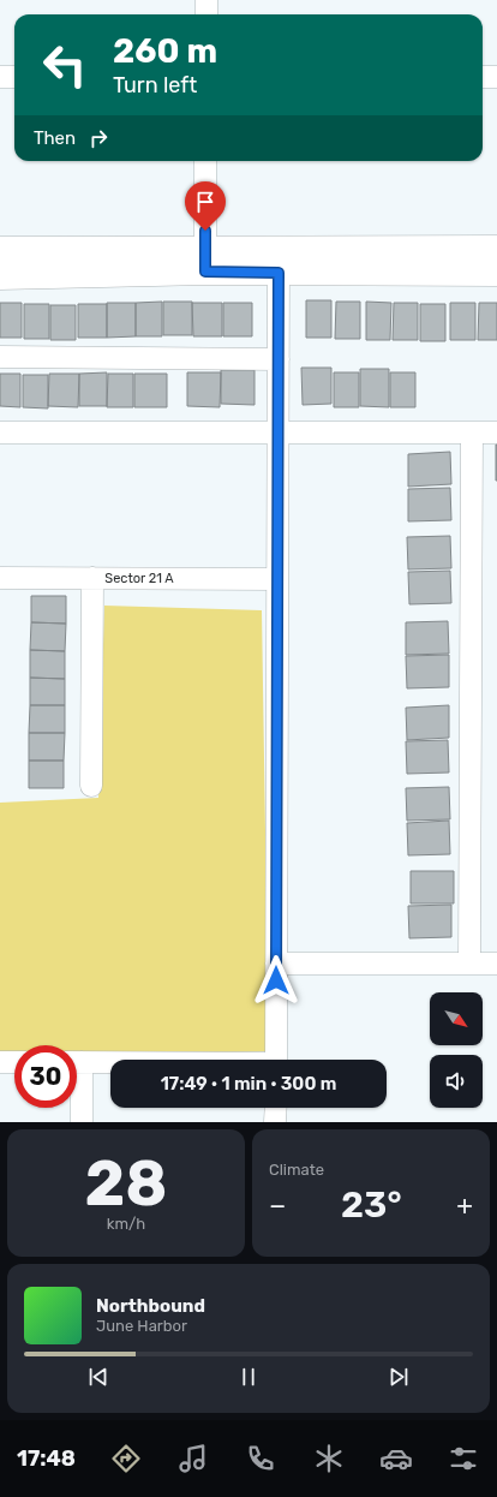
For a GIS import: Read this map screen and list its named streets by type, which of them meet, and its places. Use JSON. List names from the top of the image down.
{
  "streets": {
    "street": ["Sector 21 A"]
  },
  "north": "bottom right",
  "page": {
    "turn": ["260 m", "Turn left"],
    "then": "Then",
    "limit": "30",
    "trip": "17:49 · 1 min · 300 m",
    "tile": [
      ["28", "km/h"],
      "Climate"
    ],
    "heat": ["−", "23°", "+"],
    "song": ["Northbound", "June Harbor"],
    "tabs": "17:48"
  }
}
